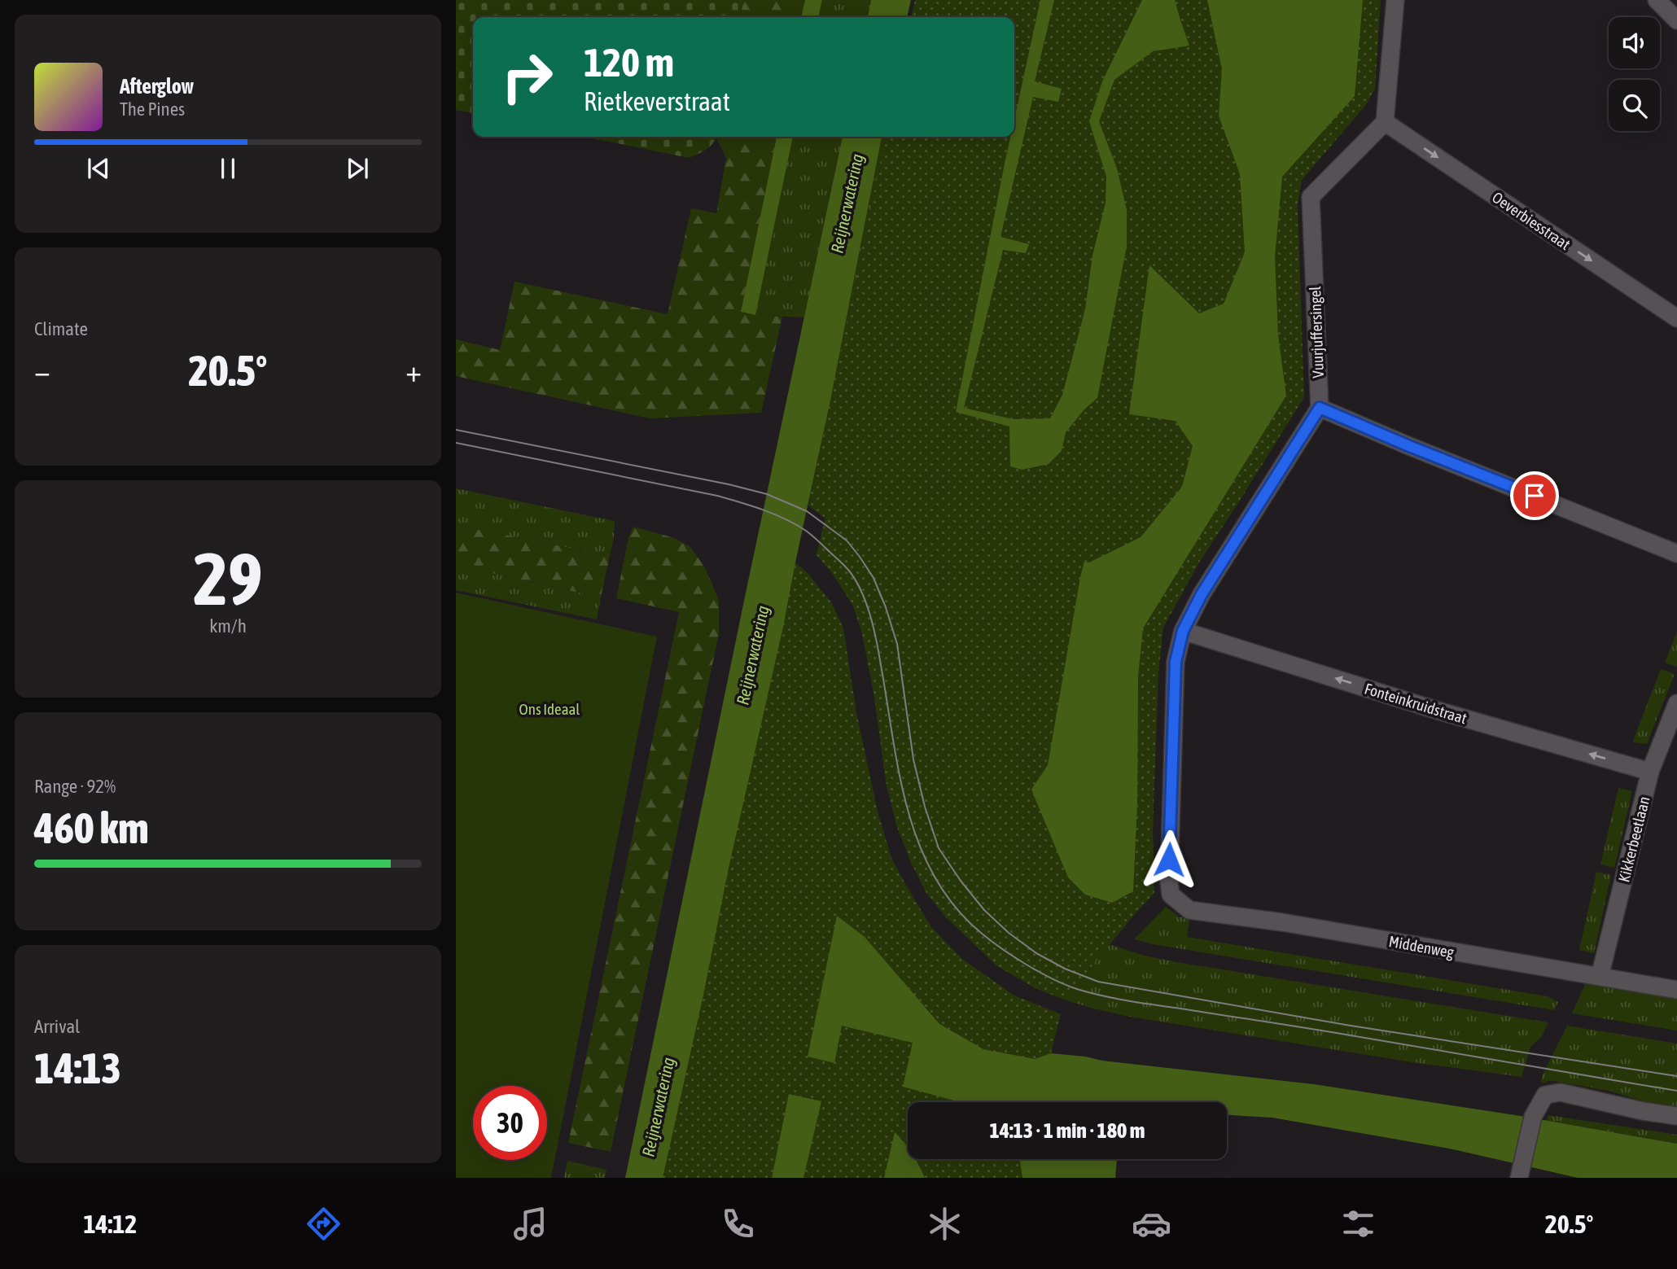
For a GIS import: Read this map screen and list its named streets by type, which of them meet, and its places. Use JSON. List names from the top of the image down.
{
  "streets": {
    "street": [
      "Oeverbiesstraat",
      "Vuurjuffersingel",
      "Fonteinkruidstraat",
      "Kikkerbeetlaan",
      "Middenweg"
    ]
  },
  "crossings": [
    ["Oeverbiesstraat", "Vuurjuffersingel"],
    ["Fonteinkruidstraat", "Kikkerbeetlaan"],
    ["Fonteinkruidstraat", "Middenweg"],
    ["Kikkerbeetlaan", "Middenweg"]
  ],
  "one_way": ["Oeverbiesstraat", "Fonteinkruidstraat"],
  "water": ["Reijnerwatering"],
  "parks": ["Ons Ideaal"],
  "page": {
    "turn": ["120 m", "Rietkeverstraat"],
    "song": ["Afterglow", "The Pines"],
    "tile": [
      "Climate",
      ["29", "km/h"],
      ["Range · 92%", "460 km"],
      ["Arrival", "14:13"]
    ],
    "heat": ["−", "20.5°", "+"],
    "limit": "30",
    "trip": "14:13 · 1 min · 180 m",
    "tabs": ["14:12", "20.5°"]
  }
}
